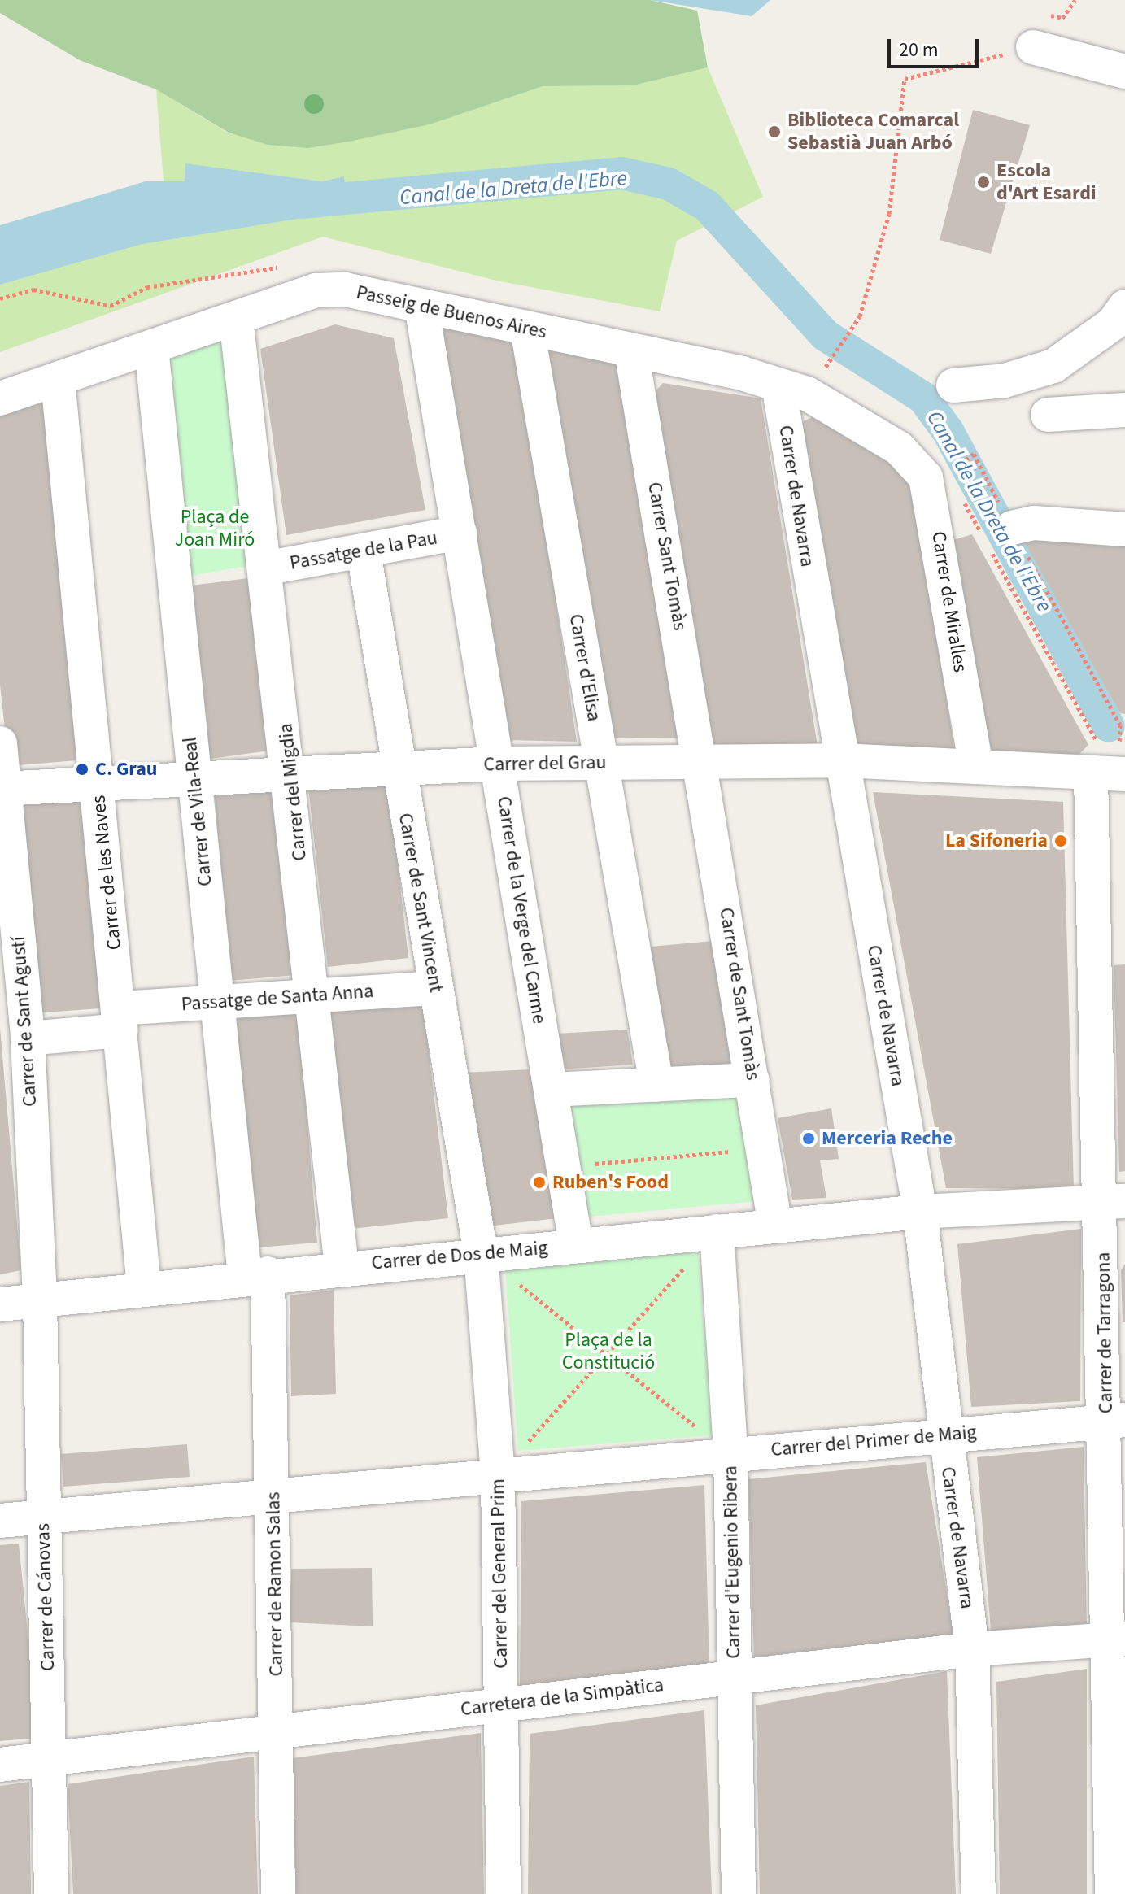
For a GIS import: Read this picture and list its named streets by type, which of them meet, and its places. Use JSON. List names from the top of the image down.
{
  "streets": {
    "street": [
      "Passeig de Buenos Aires",
      "Carrer de Navarra",
      "Passatge de la Pau",
      "Carrer Sant Tomàs",
      "Carrer de Miralles",
      "Carrer d'Elisa",
      "Carrer del Grau",
      "Carrer del Migdia",
      "Carrer de Vila-Real",
      "Carrer de les Naves",
      "Carrer de Sant Vincent",
      "Carrer de la Verge del Carme",
      "Carrer de Sant Tomàs",
      "Passatge de Santa Anna",
      "Carrer de Sant Agustí",
      "Carrer de Dos de Maig",
      "Carrer de Tarragona",
      "Carrer del Primer de Maig",
      "Carrer d'Eugenio Ribera",
      "Carrer del General Prim",
      "Carrer de Ramon Salas",
      "Carrer de Cánovas",
      "Carretera de la Simpàtica"
    ]
  },
  "crossings": [
    ["Passeig de Buenos Aires", "Carrer de Navarra"],
    ["Passeig de Buenos Aires", "Carrer Sant Tomàs"],
    ["Passeig de Buenos Aires", "Carrer de Miralles"],
    ["Passeig de Buenos Aires", "Carrer d'Elisa"],
    ["Passeig de Buenos Aires", "Carrer del Migdia"],
    ["Passeig de Buenos Aires", "Carrer de Vila-Real"],
    ["Passeig de Buenos Aires", "Carrer de les Naves"],
    ["Passeig de Buenos Aires", "Carrer de la Verge del Carme"],
    ["Carrer de Navarra", "Carrer del Grau"],
    ["Carrer de Navarra", "Carrer de Dos de Maig"],
    ["Carrer de Navarra", "Carrer del Primer de Maig"],
    ["Carrer de Navarra", "Carretera de la Simpàtica"],
    ["Passatge de la Pau", "Carrer del Migdia"],
    ["Passatge de la Pau", "Carrer de Sant Vincent"],
    ["Passatge de la Pau", "Carrer de la Verge del Carme"],
    ["Carrer Sant Tomàs", "Carrer del Grau"],
    ["Carrer Sant Tomàs", "Carrer de Sant Tomàs"],
    ["Carrer de Miralles", "Carrer del Grau"],
    ["Carrer d'Elisa", "Carrer del Grau"],
    ["Carrer del Grau", "Carrer del Migdia"],
    ["Carrer del Grau", "Carrer de Vila-Real"],
    ["Carrer del Grau", "Carrer de les Naves"],
    ["Carrer del Grau", "Carrer de Sant Vincent"],
    ["Carrer del Grau", "Carrer de la Verge del Carme"],
    ["Carrer del Grau", "Carrer de Sant Tomàs"],
    ["Carrer del Grau", "Carrer de Sant Agustí"],
    ["Carrer del Grau", "Carrer de Tarragona"],
    ["Carrer del Migdia", "Passatge de Santa Anna"],
    ["Carrer del Migdia", "Carrer de Dos de Maig"],
    ["Carrer de Vila-Real", "Passatge de Santa Anna"],
    ["Carrer de Vila-Real", "Carrer de Dos de Maig"],
    ["Carrer de Vila-Real", "Carrer de Ramon Salas"],
    ["Carrer de les Naves", "Passatge de Santa Anna"],
    ["Carrer de les Naves", "Carrer de Dos de Maig"],
    ["Carrer de Sant Vincent", "Passatge de Santa Anna"],
    ["Carrer de Sant Vincent", "Carrer de Dos de Maig"],
    ["Carrer de Sant Vincent", "Carrer del General Prim"],
    ["Carrer de la Verge del Carme", "Carrer de Dos de Maig"],
    ["Carrer de Sant Tomàs", "Carrer de Dos de Maig"],
    ["Passatge de Santa Anna", "Carrer de Sant Agustí"],
    ["Carrer de Sant Agustí", "Carrer de Dos de Maig"],
    ["Carrer de Sant Agustí", "Carrer de Cánovas"],
    ["Carrer de Dos de Maig", "Carrer de Tarragona"],
    ["Carrer de Dos de Maig", "Carrer d'Eugenio Ribera"],
    ["Carrer de Dos de Maig", "Carrer del General Prim"],
    ["Carrer de Dos de Maig", "Carrer de Ramon Salas"],
    ["Carrer de Dos de Maig", "Carrer de Cánovas"],
    ["Carrer de Tarragona", "Carrer del Primer de Maig"],
    ["Carrer de Tarragona", "Carretera de la Simpàtica"],
    ["Carrer del Primer de Maig", "Carrer d'Eugenio Ribera"],
    ["Carrer del Primer de Maig", "Carrer del General Prim"],
    ["Carrer del Primer de Maig", "Carrer de Ramon Salas"],
    ["Carrer del Primer de Maig", "Carrer de Cánovas"],
    ["Carrer d'Eugenio Ribera", "Carretera de la Simpàtica"],
    ["Carrer del General Prim", "Carretera de la Simpàtica"],
    ["Carrer de Ramon Salas", "Carretera de la Simpàtica"],
    ["Carrer de Cánovas", "Carretera de la Simpàtica"]
  ],
  "water": ["Canal de la Dreta de l'Ebre"],
  "parks": ["Plaça de Joan Miró", "Plaça de la Constitució"],
  "places": [
    "Biblioteca Comarcal Sebastià Juan Arbó",
    "Escola d'Art Esardi",
    "C. Grau",
    "La Sifoneria",
    "Merceria Reche",
    "Ruben's Food"
  ],
  "scale_bar": "20 m"
}
